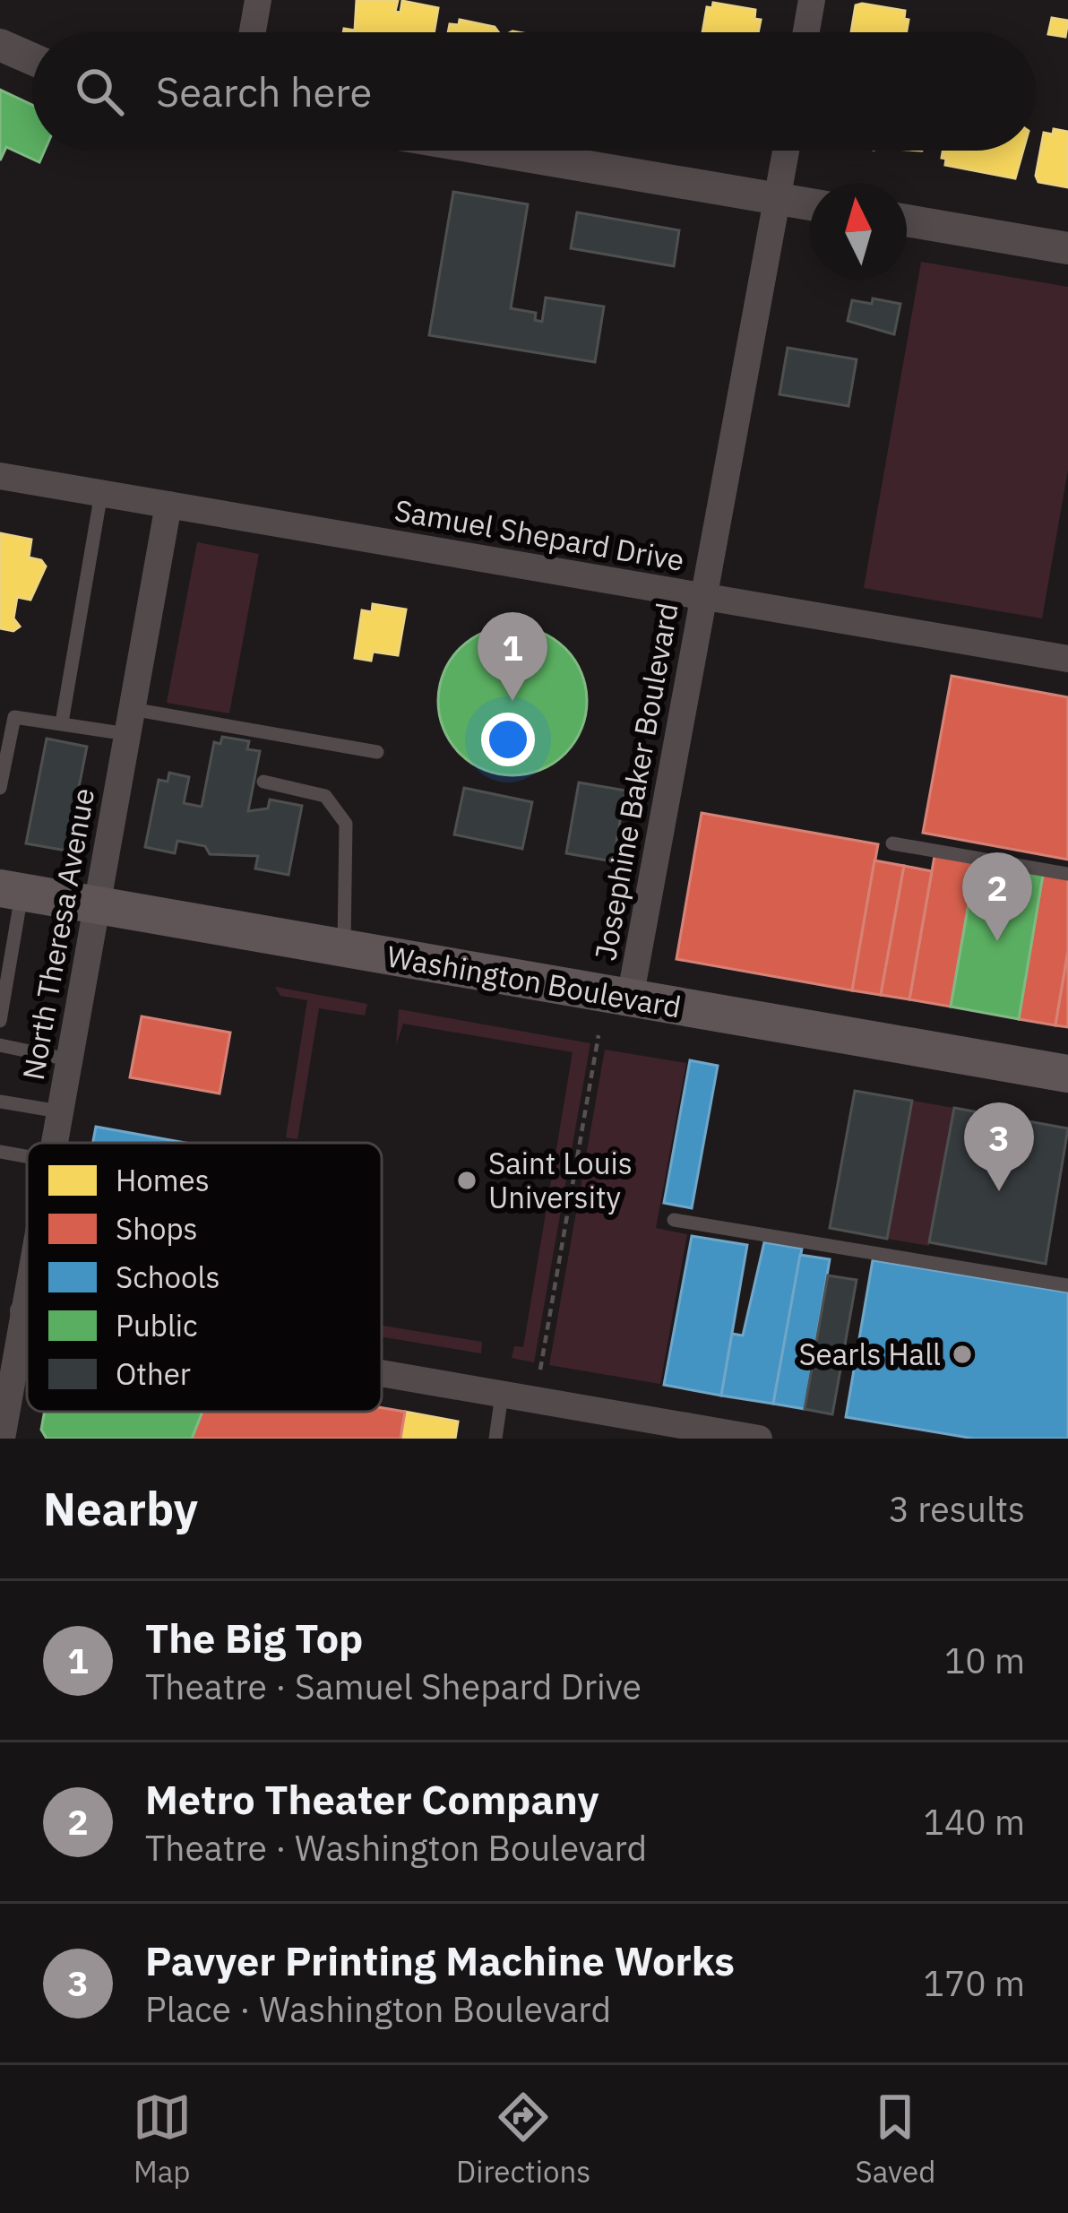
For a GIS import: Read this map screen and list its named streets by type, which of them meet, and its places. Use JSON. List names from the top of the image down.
{
  "streets": {
    "main road": ["Washington Boulevard"],
    "street": ["Samuel Shepard Drive", "Josephine Baker Boulevard", "North Theresa Avenue"]
  },
  "crossings": [
    ["Samuel Shepard Drive", "Josephine Baker Boulevard"],
    ["Samuel Shepard Drive", "North Theresa Avenue"],
    ["Josephine Baker Boulevard", "Washington Boulevard"],
    ["North Theresa Avenue", "Washington Boulevard"]
  ],
  "places": ["Saint Louis University", "Searls Hall"],
  "legend": [
    "Homes",
    "Shops",
    "Schools",
    "Public",
    "Other"
  ],
  "north": "top",
  "page": {
    "search": "Search here",
    "pins": ["1", "2", "3"],
    "heading": ["Nearby", "3 results"],
    "list": [
      {
        "mark": "1",
        "name": "The Big Top",
        "note": "Theatre · Samuel Shepard Drive",
        "value": "10 m"
      },
      {
        "mark": "2",
        "name": "Metro Theater Company",
        "note": "Theatre · Washington Boulevard",
        "value": "140 m"
      },
      {
        "mark": "3",
        "name": "Pavyer Printing Machine Works",
        "note": "Place · Washington Boulevard",
        "value": "170 m"
      }
    ],
    "nav": ["Map", "Directions", "Saved"]
  }
}
